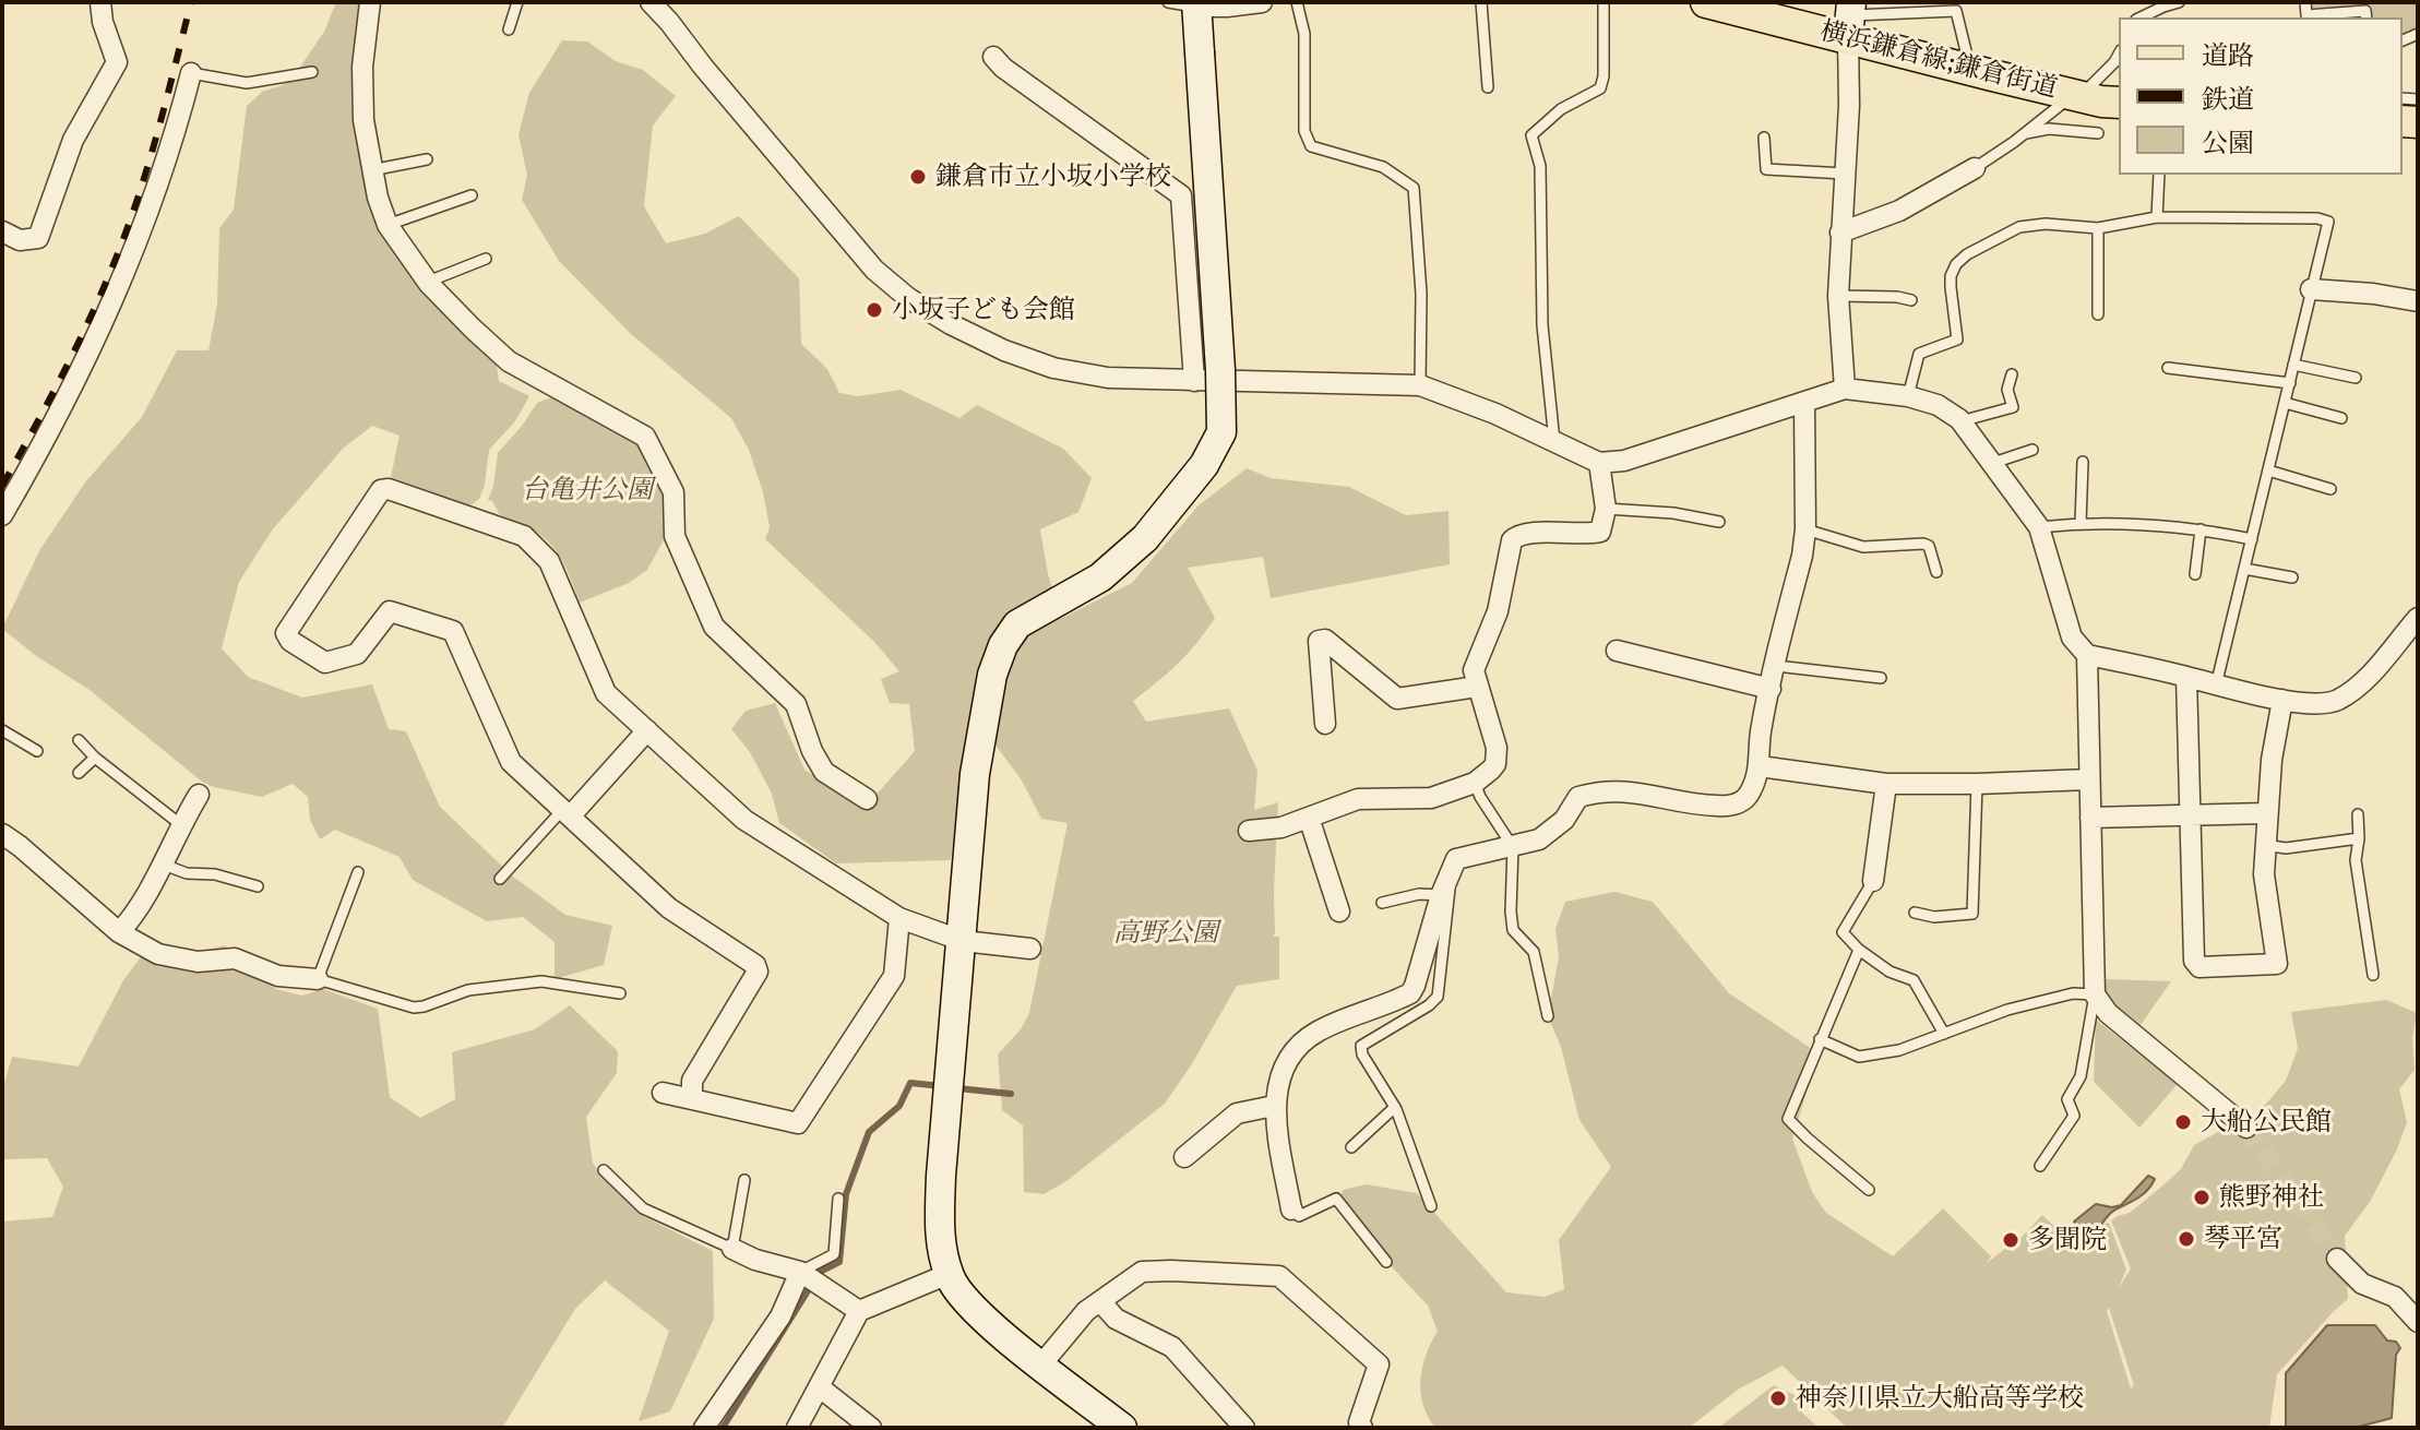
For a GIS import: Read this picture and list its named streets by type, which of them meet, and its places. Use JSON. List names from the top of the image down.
{
  "streets": {
    "main road": ["横浜鎌倉線;鎌倉街道"]
  },
  "parks": ["台亀井公園", "高野公園"],
  "places": [
    "鎌倉市立小坂小学校",
    "小坂子ども会館",
    "大船公民館",
    "熊野神社",
    "琴平宮",
    "多聞院",
    "神奈川県立大船高等学校"
  ],
  "legend": ["道路", "鉄道", "公園"]
}
